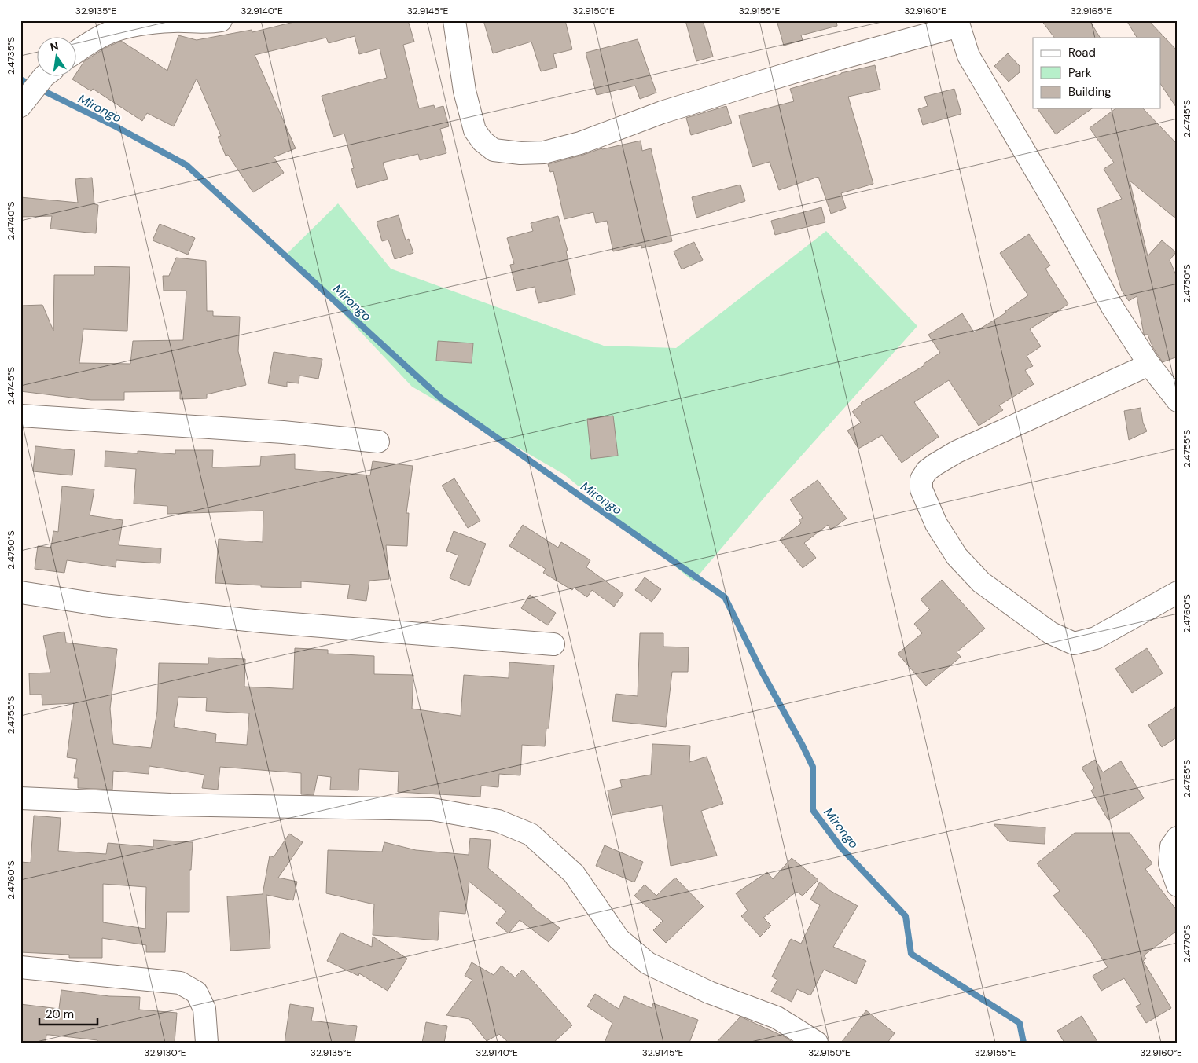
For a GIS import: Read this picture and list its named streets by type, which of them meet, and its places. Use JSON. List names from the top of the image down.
{
  "water": ["Mirongo"],
  "legend": ["Road", "Park", "Building"],
  "scale_bar": "20 m",
  "north": "top",
  "coordinates": [
    "32.9135°E",
    "32.9140°E",
    "32.9145°E",
    "32.9150°E",
    "32.9155°E",
    "32.9160°E",
    "32.9165°E",
    "2.4735°S",
    "2.4745°S",
    "2.4740°S",
    "2.4750°S",
    "2.4755°S",
    "2.4760°S",
    "2.4765°S",
    "2.4770°S",
    "32.9130°E"
  ]
}
